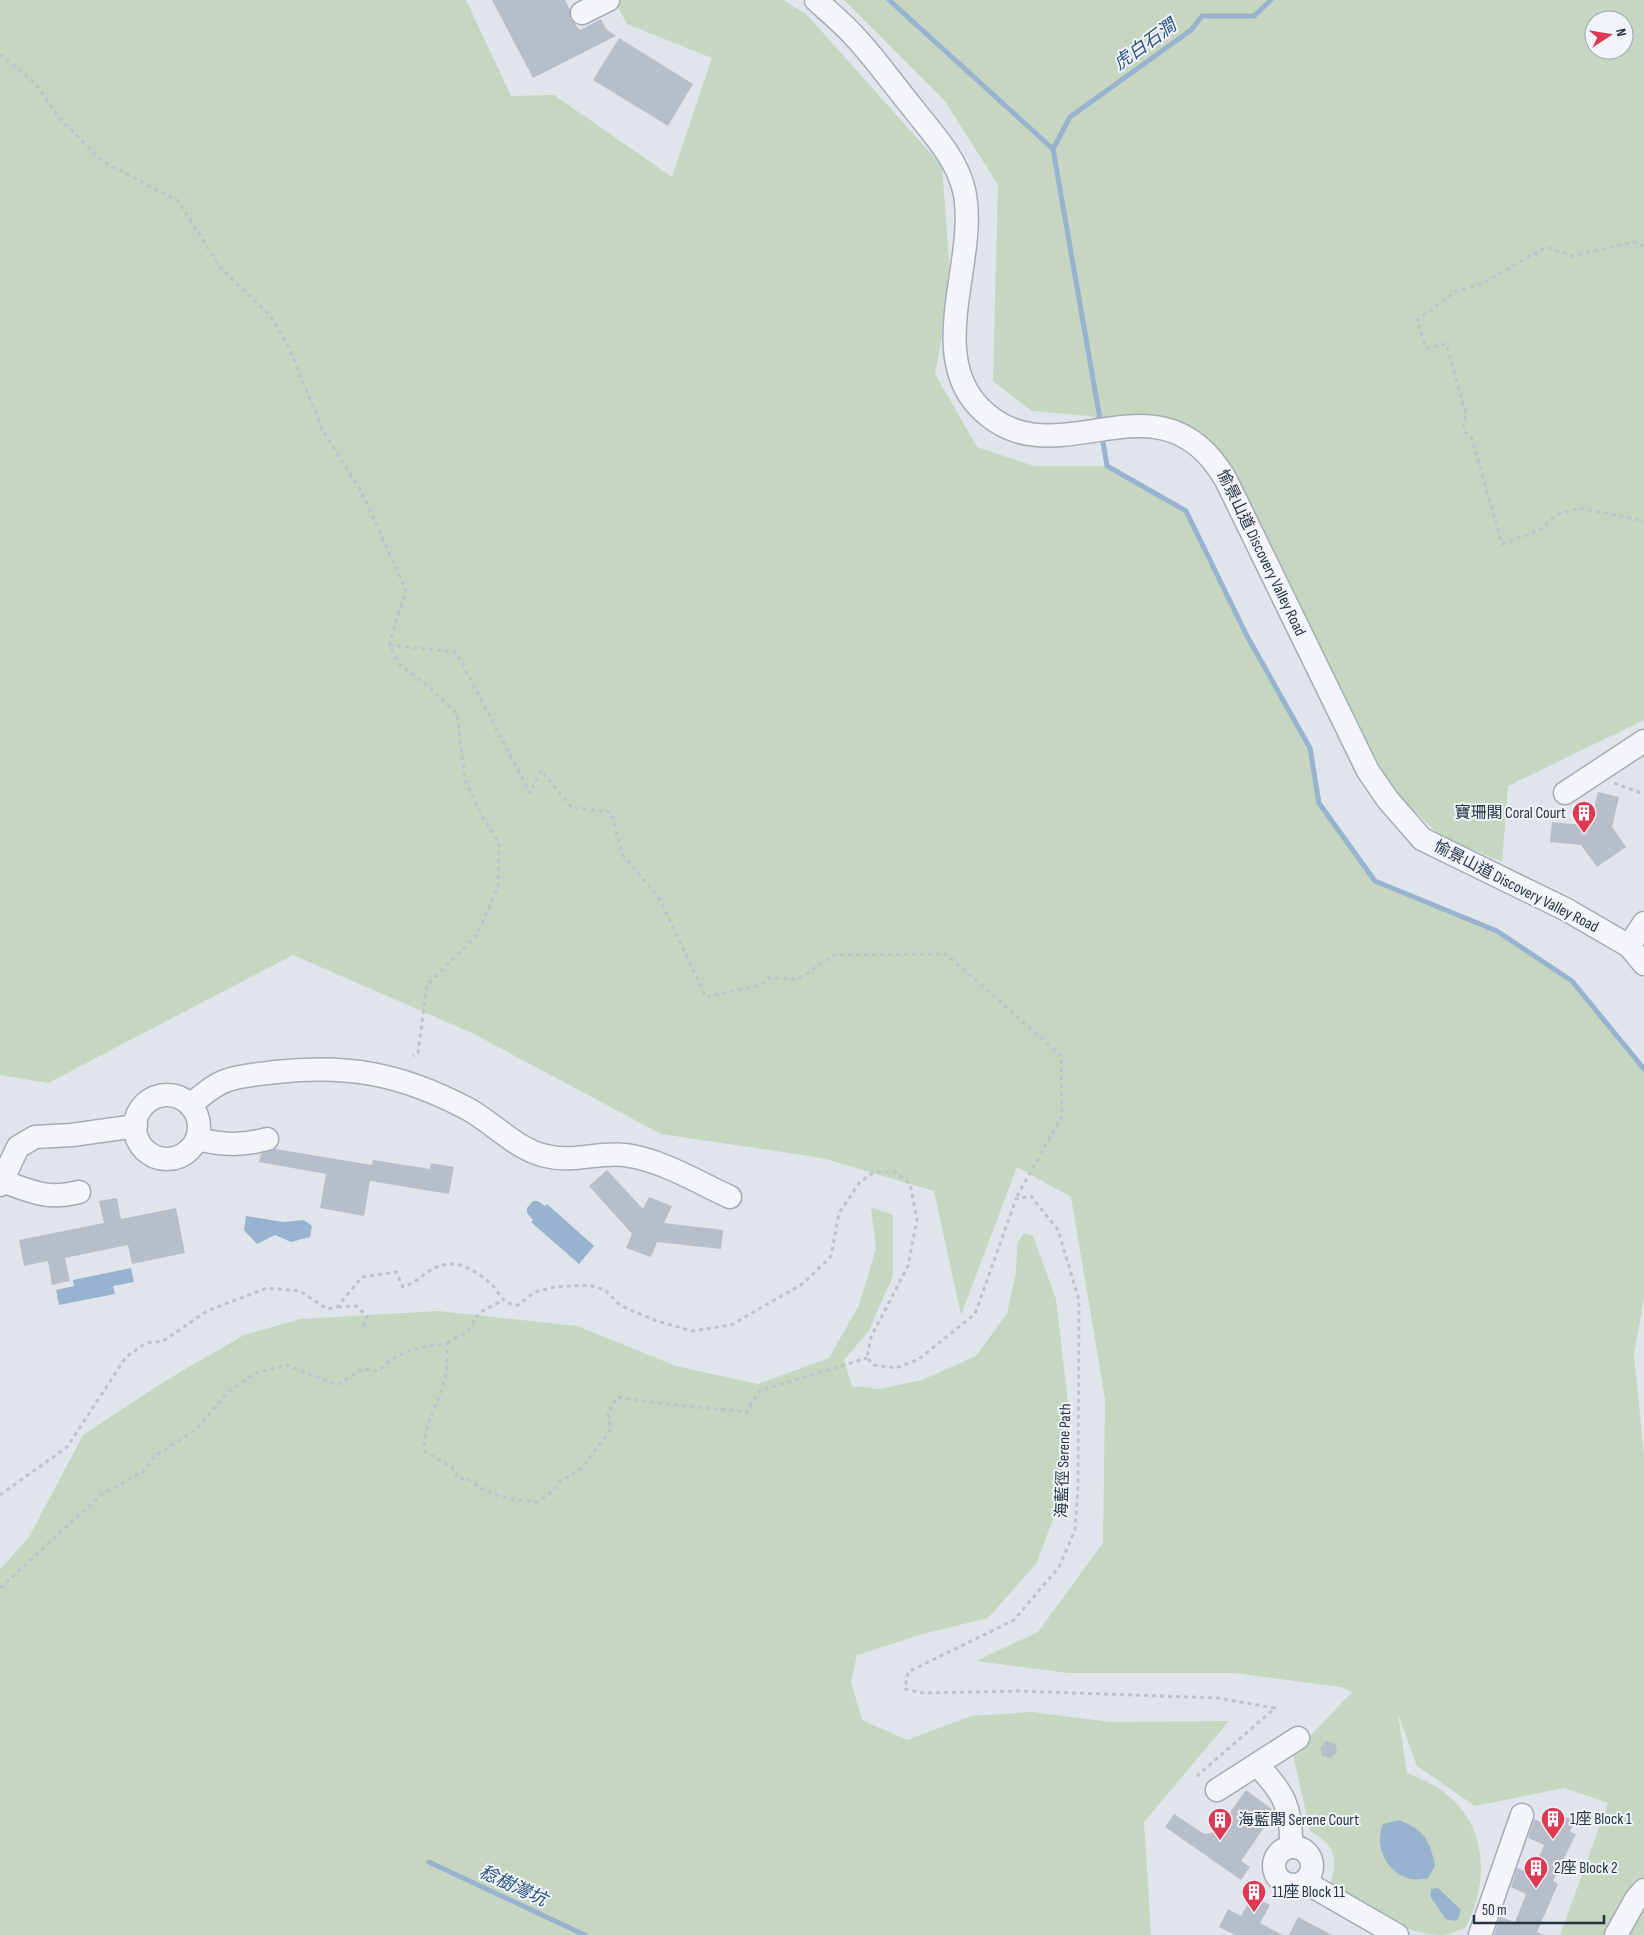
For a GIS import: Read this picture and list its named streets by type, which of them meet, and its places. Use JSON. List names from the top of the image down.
{
  "streets": {
    "street": ["愉景山道 Discovery Valley Road"],
    "path": ["海藍徑 Serene Path"]
  },
  "water": ["虎白石澗", "稔樹灣坑"],
  "places": {
    "building": [
      "寶珊閣 Coral Court",
      "1座 Block 1",
      "海藍閣 Serene Court",
      "2座 Block 2",
      "11座 Block 11"
    ]
  },
  "scale_bar": "50 m",
  "north": "right"
}
